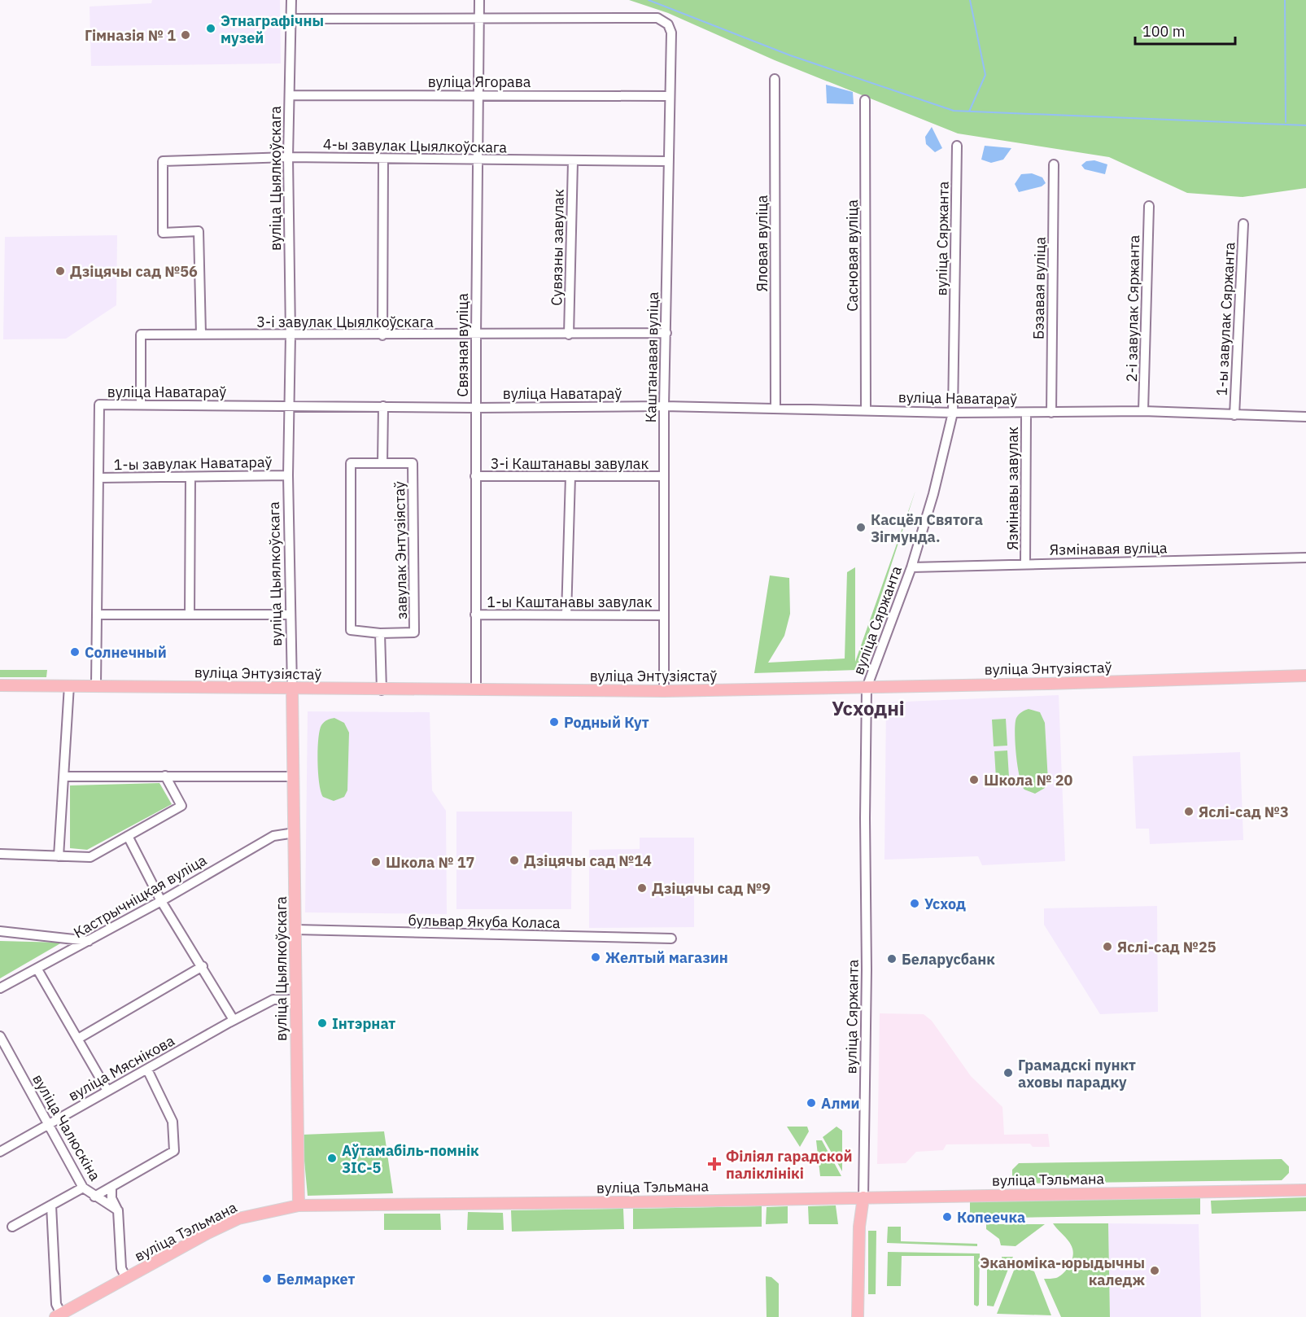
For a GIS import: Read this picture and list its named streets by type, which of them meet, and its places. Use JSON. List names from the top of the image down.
{
  "streets": {
    "main road": ["вуліца Цыялкоўскага", "вуліца Энтузіястаў", "вуліца Тэльмана"],
    "street": [
      "вуліца Ягорава",
      "4-ы завулак Цыялкоўскага",
      "вуліца Сяржанта",
      "Яловая вуліца",
      "Сувязны завулак",
      "Сасновая вуліца",
      "Бэзавая вуліца",
      "2-і завулак Сяржанта",
      "1-ы завулак Сяржанта",
      "3-і завулак Цыялкоўскага",
      "Связная вуліца",
      "Каштанавая вуліца",
      "вуліца Наватараў",
      "1-ы завулак Наватараў",
      "3-і Каштанавы завулак",
      "Язмінавы завулак",
      "Язмінавая вуліца",
      "завулак Энтузіястаў",
      "1-ы Каштанавы завулак",
      "Кастрычніцкая вуліца",
      "бульвар Якуба Коласа",
      "вуліца Мяснікова",
      "вуліца Чалюскіна"
    ]
  },
  "crossings": [
    ["вуліца Ягорава", "вуліца Цыялкоўскага"],
    ["вуліца Ягорава", "Связная вуліца"],
    ["вуліца Ягорава", "Каштанавая вуліца"],
    ["4-ы завулак Цыялкоўскага", "вуліца Цыялкоўскага"],
    ["4-ы завулак Цыялкоўскага", "Сувязны завулак"],
    ["4-ы завулак Цыялкоўскага", "3-і завулак Цыялкоўскага"],
    ["4-ы завулак Цыялкоўскага", "Связная вуліца"],
    ["4-ы завулак Цыялкоўскага", "Каштанавая вуліца"],
    ["вуліца Цыялкоўскага", "3-і завулак Цыялкоўскага"],
    ["вуліца Цыялкоўскага", "вуліца Наватараў"],
    ["вуліца Цыялкоўскага", "1-ы завулак Наватараў"],
    ["вуліца Цыялкоўскага", "вуліца Энтузіястаў"],
    ["вуліца Цыялкоўскага", "Кастрычніцкая вуліца"],
    ["вуліца Цыялкоўскага", "бульвар Якуба Коласа"],
    ["вуліца Цыялкоўскага", "вуліца Мяснікова"],
    ["вуліца Цыялкоўскага", "вуліца Тэльмана"],
    ["вуліца Сяржанта", "вуліца Наватараў"],
    ["вуліца Сяржанта", "Язмінавая вуліца"],
    ["вуліца Сяржанта", "вуліца Энтузіястаў"],
    ["вуліца Сяржанта", "вуліца Тэльмана"],
    ["Яловая вуліца", "вуліца Наватараў"],
    ["Сувязны завулак", "3-і завулак Цыялкоўскага"],
    ["Сасновая вуліца", "вуліца Наватараў"],
    ["Бэзавая вуліца", "вуліца Наватараў"],
    ["2-і завулак Сяржанта", "вуліца Наватараў"],
    ["1-ы завулак Сяржанта", "вуліца Наватараў"],
    ["3-і завулак Цыялкоўскага", "Связная вуліца"],
    ["3-і завулак Цыялкоўскага", "Каштанавая вуліца"],
    ["3-і завулак Цыялкоўскага", "вуліца Наватараў"],
    ["Связная вуліца", "Каштанавая вуліца"],
    ["Связная вуліца", "вуліца Наватараў"],
    ["Связная вуліца", "3-і Каштанавы завулак"],
    ["Связная вуліца", "1-ы Каштанавы завулак"],
    ["Связная вуліца", "вуліца Энтузіястаў"],
    ["Каштанавая вуліца", "вуліца Наватараў"],
    ["Каштанавая вуліца", "3-і Каштанавы завулак"],
    ["Каштанавая вуліца", "1-ы Каштанавы завулак"],
    ["Каштанавая вуліца", "вуліца Энтузіястаў"],
    ["вуліца Наватараў", "1-ы завулак Наватараў"],
    ["вуліца Наватараў", "Язмінавы завулак"],
    ["вуліца Наватараў", "завулак Энтузіястаў"],
    ["вуліца Наватараў", "вуліца Энтузіястаў"],
    ["Язмінавы завулак", "Язмінавая вуліца"],
    ["завулак Энтузіястаў", "вуліца Энтузіястаў"],
    ["вуліца Мяснікова", "вуліца Чалюскіна"]
  ],
  "districts": ["Усходні"],
  "places": {
    "other": [
      "Этнаграфічны музей",
      "Гімназія № 1",
      "Дзіцячы сад №56",
      "Касцёл Святога Зігмунда.",
      "Солнечный",
      "Родный Кут",
      "Школа № 20",
      "Яслі-сад №3",
      "Дзіцячы сад №14",
      "Школа № 17",
      "Дзіцячы сад №9",
      "Усход",
      "Яслі-сад №25",
      "Желтый магазин",
      "Беларусбанк",
      "Інтэрнат",
      "Грамадскі пункт аховы парадку",
      "Алми",
      "Аўтамабіль-помнік ЗІС-5",
      "Копеечка",
      "Эканоміка-юрыдычны каледж",
      "Белмаркет"
    ],
    "health": ["Філіял гарадской паліклінікі"]
  },
  "scale_bar": "100 m"
}
